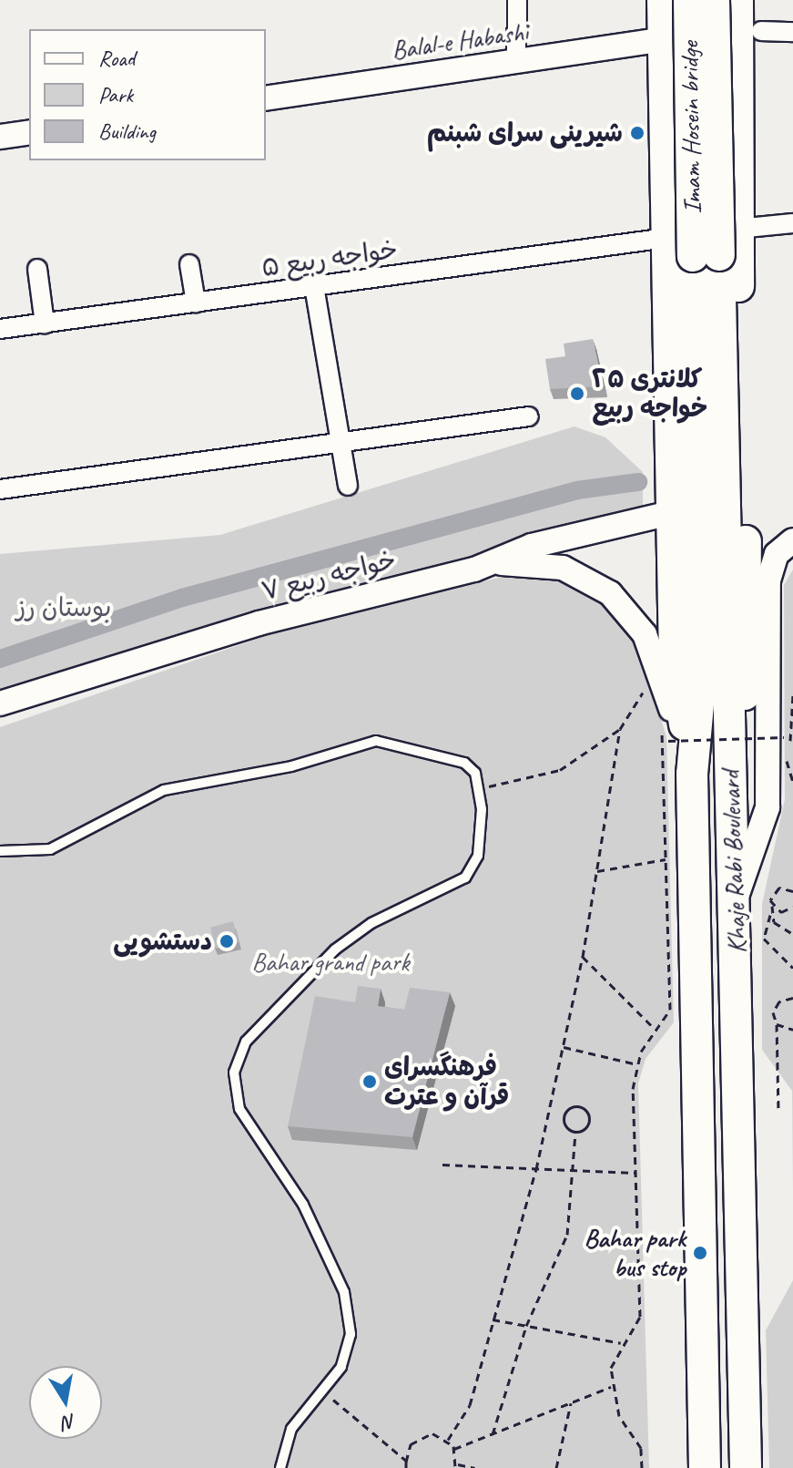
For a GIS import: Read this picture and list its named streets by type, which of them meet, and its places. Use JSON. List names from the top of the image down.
{
  "streets": {
    "main road": ["Imam Hosein bridge", "Khaje Rabi Boulevard"],
    "street": ["Balal-e Habashi", "خواجه ربیع ۵", "خواجه ربیع ۷"]
  },
  "crossings": [
    ["Imam Hosein bridge", "Khaje Rabi Boulevard"]
  ],
  "parks": ["بوستان رز", "Bahar grand park"],
  "places": [
    "شیرینی سرای شبنم",
    "کلانتری ٢۵ خواجه ربیع",
    "دستشویی",
    "فرهنگسرای قرآن و عترت",
    "Bahar park bus stop"
  ],
  "legend": ["Road", "Park", "Building"],
  "north": "bottom"
}
